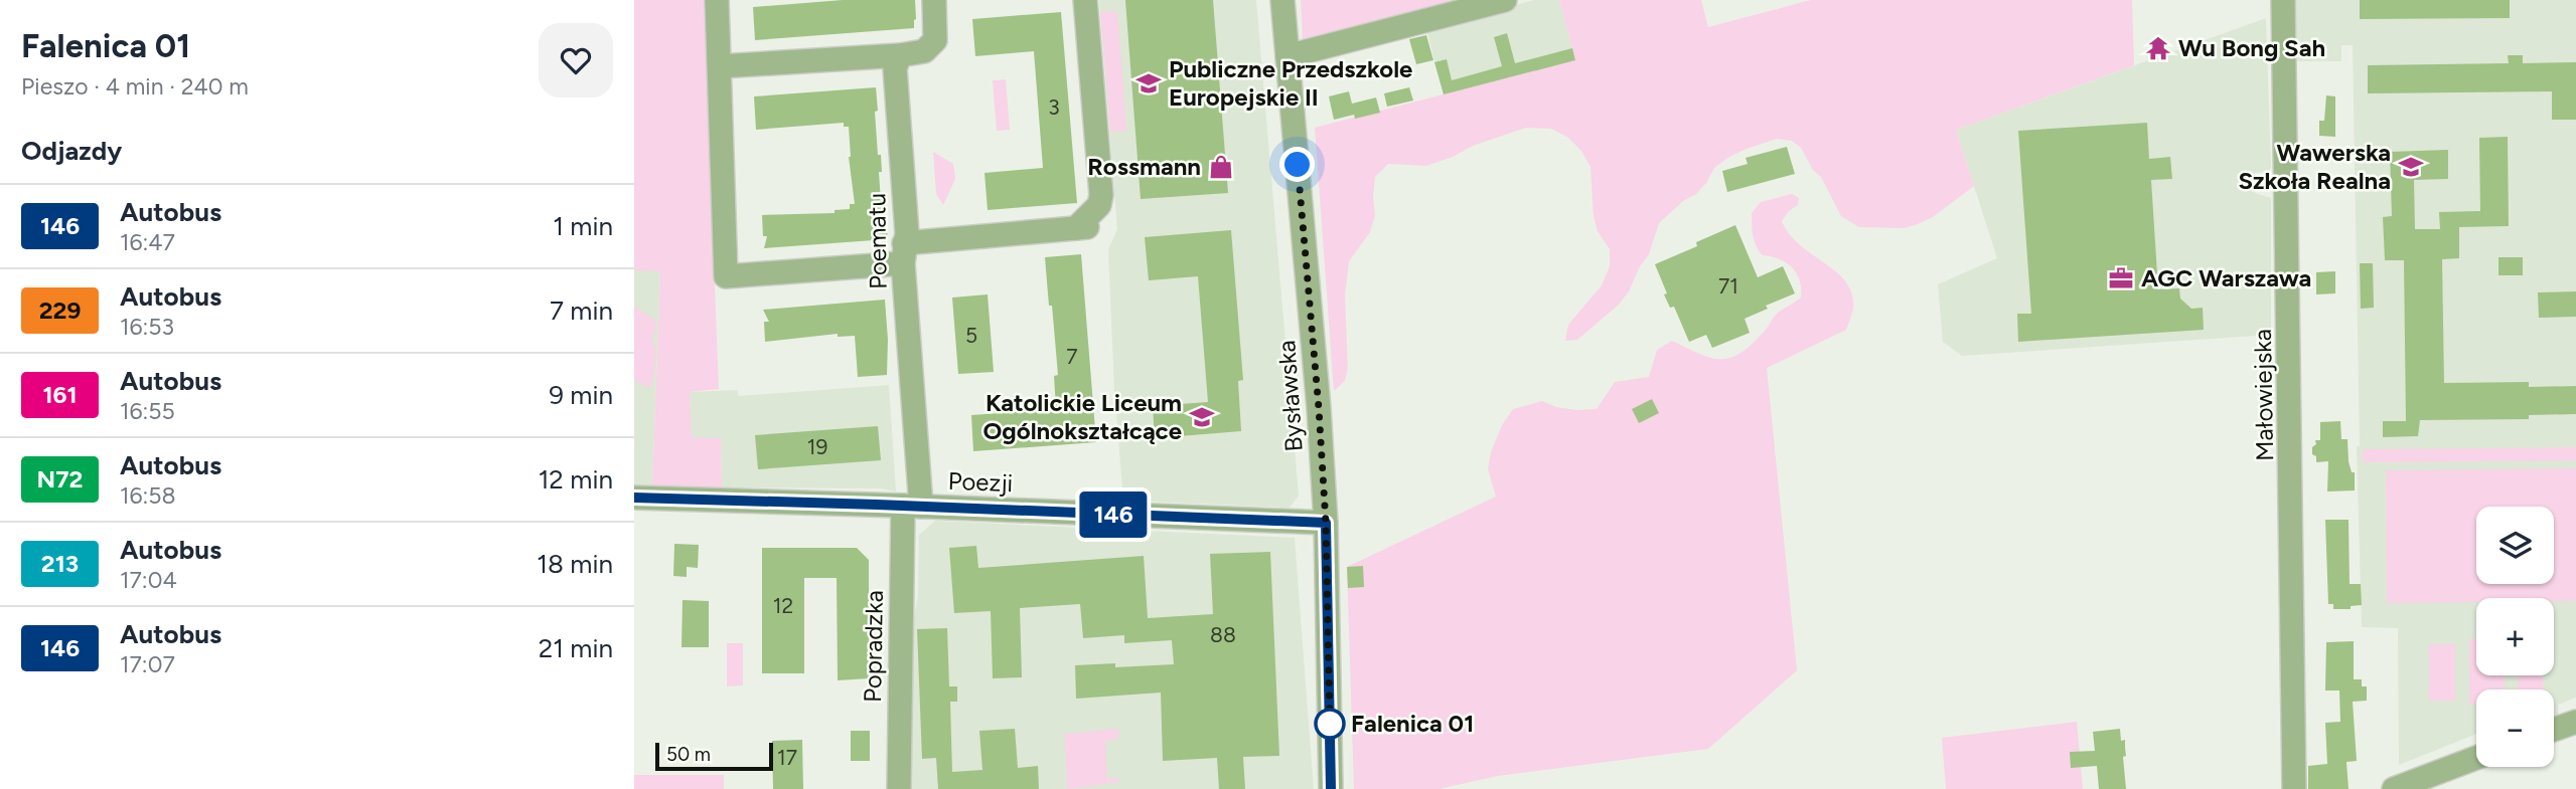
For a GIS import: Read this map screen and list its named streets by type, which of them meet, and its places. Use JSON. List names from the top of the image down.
{
  "streets": {
    "street": [
      "Poematu",
      "Małowiejska",
      "Bysławska",
      "Poezji",
      "Popradzka"
    ]
  },
  "crossings": [
    ["Poematu", "Poezji"],
    ["Poematu", "Popradzka"],
    ["Bysławska", "Poezji"],
    ["Poezji", "Popradzka"]
  ],
  "places": {
    "temple": ["Wu Bong Sah"],
    "school or university": ["Publiczne Przedszkole Europejskie II", "Wawerska Szkoła Realna", "Katolickie Liceum Ogólnokształcące"],
    "shop": ["Rossmann"],
    "office": ["AGC Warszawa"],
    "other": ["Falenica 01"]
  },
  "lines": ["bus line 146"],
  "house_numbers": [
    "3",
    "71",
    "5",
    "7",
    "19",
    "12",
    "88",
    "17"
  ],
  "scale_bar": "50 m",
  "page": {
    "heading": [
      ["Falenica 01", "Pieszo · 4 min · 240 m"],
      "Odjazdy"
    ],
    "on_map": "146",
    "list": [
      {
        "mark": "146",
        "name": "Autobus",
        "note": "16:47",
        "value": "1 min"
      },
      {
        "mark": "229",
        "name": "Autobus",
        "note": "16:53",
        "value": "7 min"
      },
      {
        "mark": "161",
        "name": "Autobus",
        "note": "16:55",
        "value": "9 min"
      },
      {
        "mark": "N72",
        "name": "Autobus",
        "note": "16:58",
        "value": "12 min"
      },
      {
        "mark": "213",
        "name": "Autobus",
        "note": "17:04",
        "value": "18 min"
      },
      {
        "mark": "146",
        "name": "Autobus",
        "note": "17:07",
        "value": "21 min"
      }
    ],
    "map_buttons": ["+", "−"],
    "scale": "50 m"
  }
}
